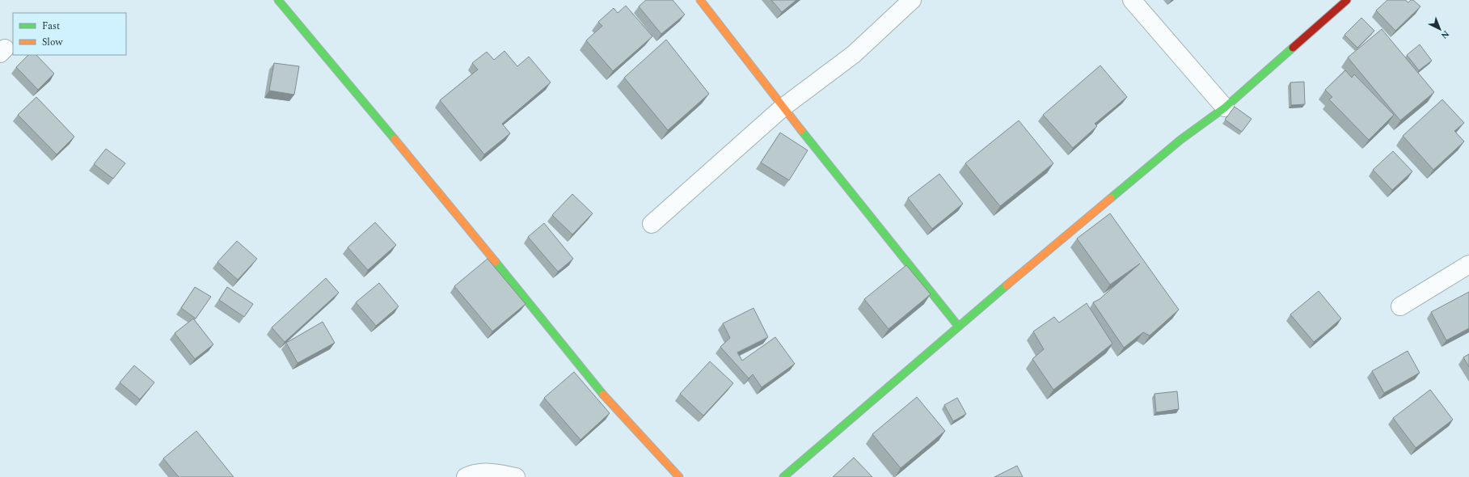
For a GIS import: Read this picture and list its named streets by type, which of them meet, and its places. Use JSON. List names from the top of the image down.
{
  "legend": ["Fast", "Slow"],
  "north": "bottom right"
}
